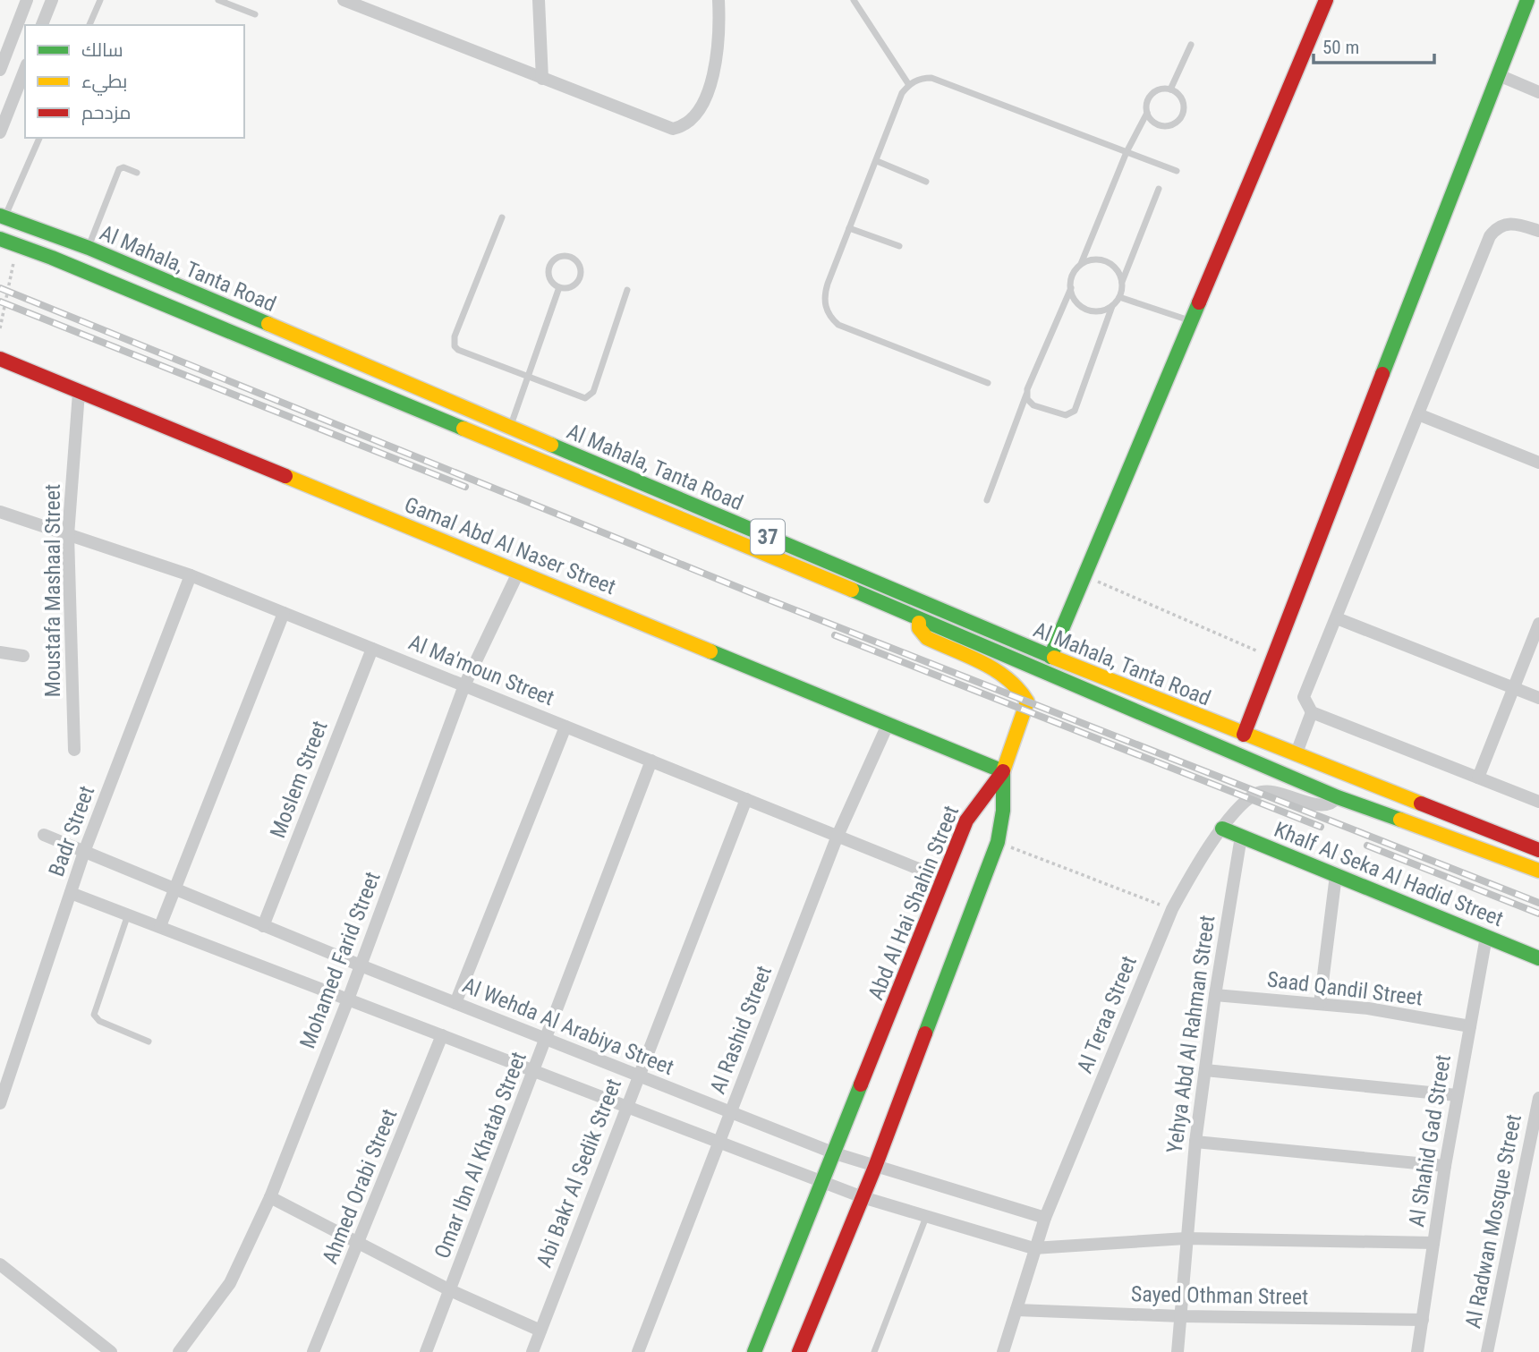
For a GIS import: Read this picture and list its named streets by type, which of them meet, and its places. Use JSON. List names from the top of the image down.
{
  "streets": {
    "main road": [
      "Al Mahala, Tanta Road",
      "37",
      "Gamal Abd Al Naser Street",
      "Khalf Al Seka Al Hadid Street",
      "Abd Al Hai Shahin Street"
    ],
    "street": [
      "Moustafa Mashaal Street",
      "Al Ma'moun Street",
      "Moslem Street",
      "Badr Street",
      "Mohamed Farid Street",
      "Saad Qandil Street",
      "Al Teraa Street",
      "Al Wehda Al Arabiya Street",
      "Al Rashid Street",
      "Yehya Abd Al Rahman Street",
      "Al Shahid Gad Street",
      "Omar Ibn Al Khatab Street",
      "Abi Bakr Al Sedik Street",
      "Ahmed Orabi Street",
      "Al Radwan Mosque Street",
      "Sayed Othman Street"
    ]
  },
  "crossings": [
    ["Al Mahala, Tanta Road", "Al Teraa Street"],
    ["Gamal Abd Al Naser Street", "Moustafa Mashaal Street"],
    ["Gamal Abd Al Naser Street", "Abd Al Hai Shahin Street"],
    ["Gamal Abd Al Naser Street", "Mohamed Farid Street"],
    ["Gamal Abd Al Naser Street", "Al Rashid Street"],
    ["Moustafa Mashaal Street", "Al Ma'moun Street"],
    ["Al Ma'moun Street", "Moslem Street"],
    ["Al Ma'moun Street", "Badr Street"],
    ["Al Ma'moun Street", "Abd Al Hai Shahin Street"],
    ["Al Ma'moun Street", "Mohamed Farid Street"],
    ["Al Ma'moun Street", "Al Rashid Street"],
    ["Al Ma'moun Street", "Omar Ibn Al Khatab Street"],
    ["Al Ma'moun Street", "Abi Bakr Al Sedik Street"],
    ["Moslem Street", "Al Wehda Al Arabiya Street"],
    ["Badr Street", "Al Wehda Al Arabiya Street"],
    ["Khalf Al Seka Al Hadid Street", "Al Teraa Street"],
    ["Khalf Al Seka Al Hadid Street", "Yehya Abd Al Rahman Street"],
    ["Khalf Al Seka Al Hadid Street", "Al Shahid Gad Street"],
    ["Abd Al Hai Shahin Street", "Al Wehda Al Arabiya Street"],
    ["Mohamed Farid Street", "Al Wehda Al Arabiya Street"],
    ["Saad Qandil Street", "Yehya Abd Al Rahman Street"],
    ["Saad Qandil Street", "Al Shahid Gad Street"],
    ["Al Teraa Street", "Al Wehda Al Arabiya Street"],
    ["Al Teraa Street", "Sayed Othman Street"],
    ["Al Wehda Al Arabiya Street", "Al Rashid Street"],
    ["Al Wehda Al Arabiya Street", "Omar Ibn Al Khatab Street"],
    ["Al Wehda Al Arabiya Street", "Abi Bakr Al Sedik Street"],
    ["Yehya Abd Al Rahman Street", "Sayed Othman Street"],
    ["Al Shahid Gad Street", "Sayed Othman Street"]
  ],
  "legend": ["سالك", "بطيء", "مزدحم"],
  "scale_bar": "50 m"
}
